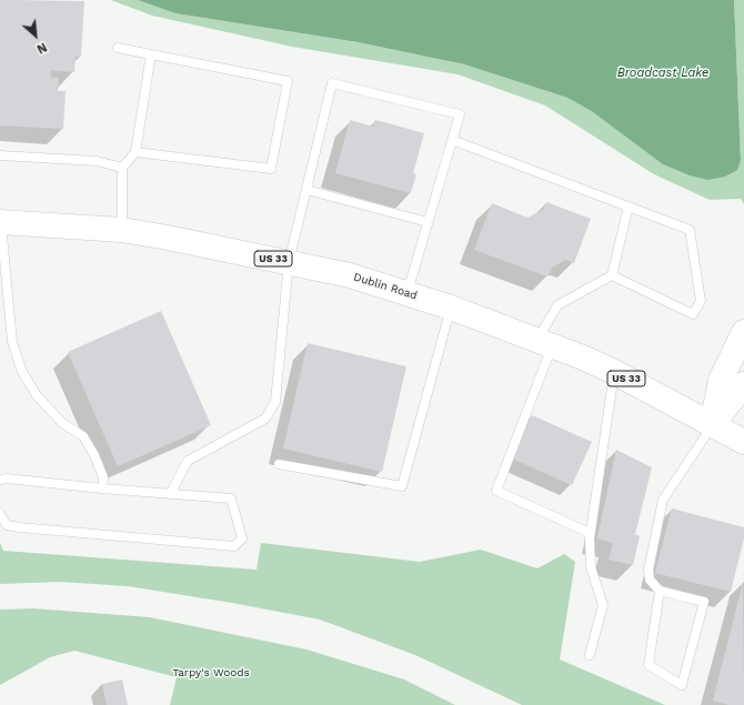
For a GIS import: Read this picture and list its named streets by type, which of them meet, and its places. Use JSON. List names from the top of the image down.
{
  "streets": {
    "main road": ["US 33", "Dublin Road"]
  },
  "water": ["Broadcast Lake"],
  "parks": ["Tarpy's Woods"],
  "north": "bottom right"
}
